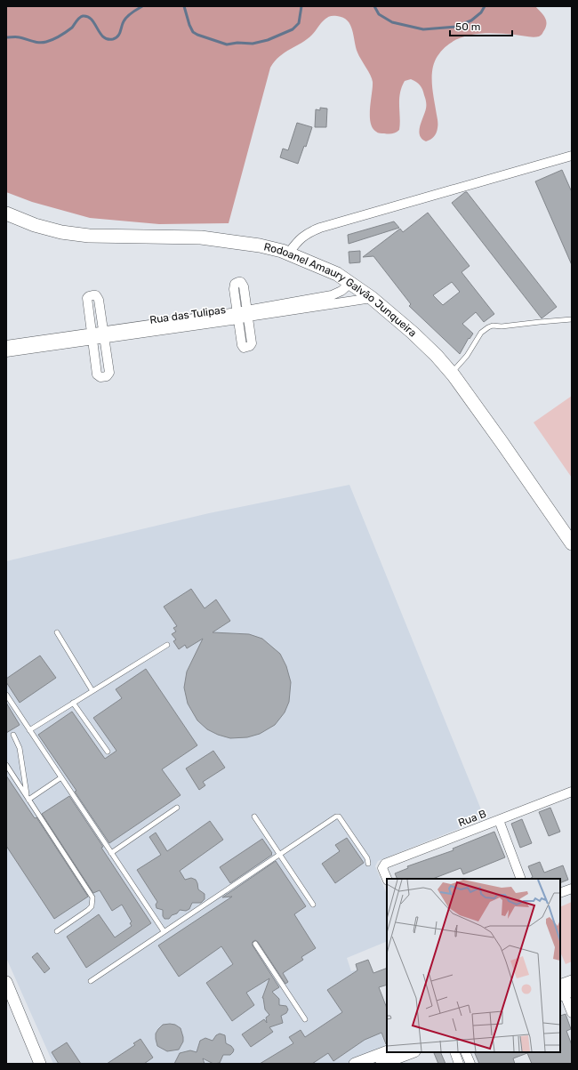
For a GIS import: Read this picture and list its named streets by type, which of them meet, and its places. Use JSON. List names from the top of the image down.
{
  "streets": {
    "main road": ["Rodoanel Amaury Galvão Junqueira"],
    "street": ["Rua das Tulipas", "Rua B"]
  },
  "crossings": [
    ["Rodoanel Amaury Galvão Junqueira", "Rua das Tulipas"]
  ],
  "scale_bar": "50 m"
}
